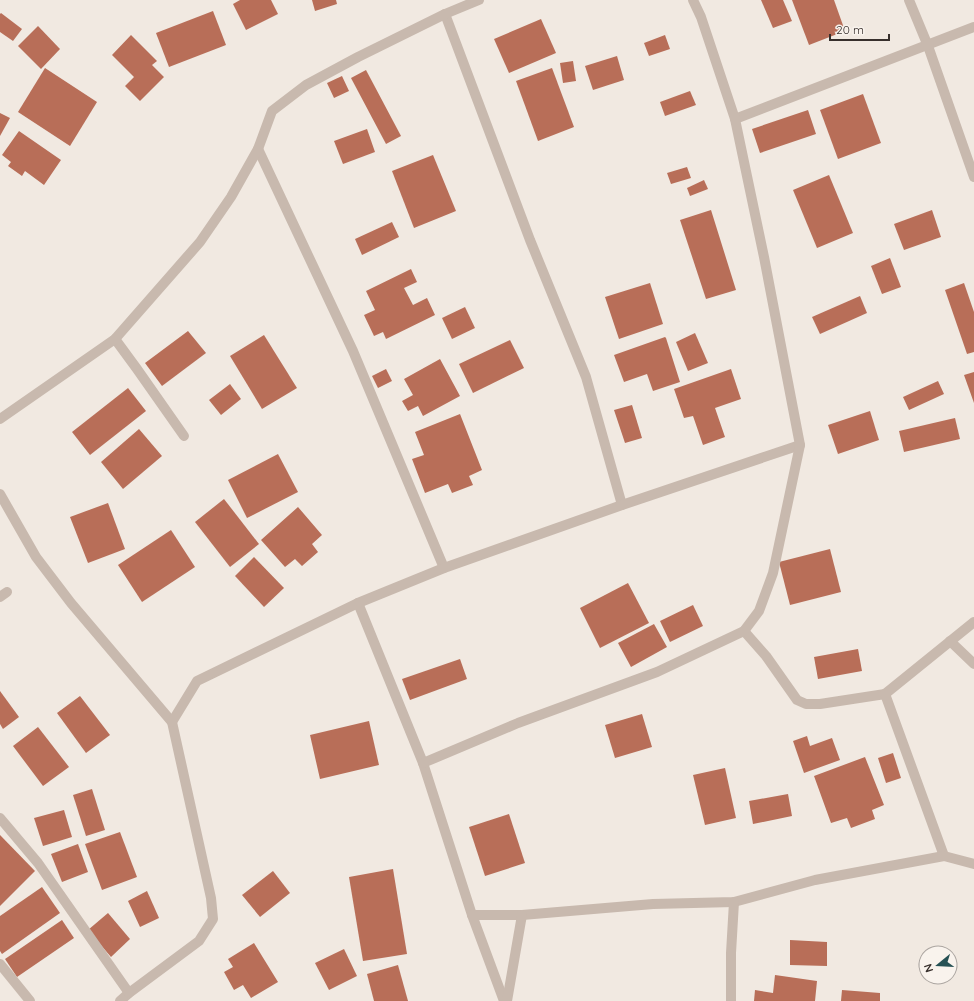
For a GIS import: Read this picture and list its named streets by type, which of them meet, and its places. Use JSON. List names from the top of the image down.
{
  "scale_bar": "20 m",
  "north": "left"
}
